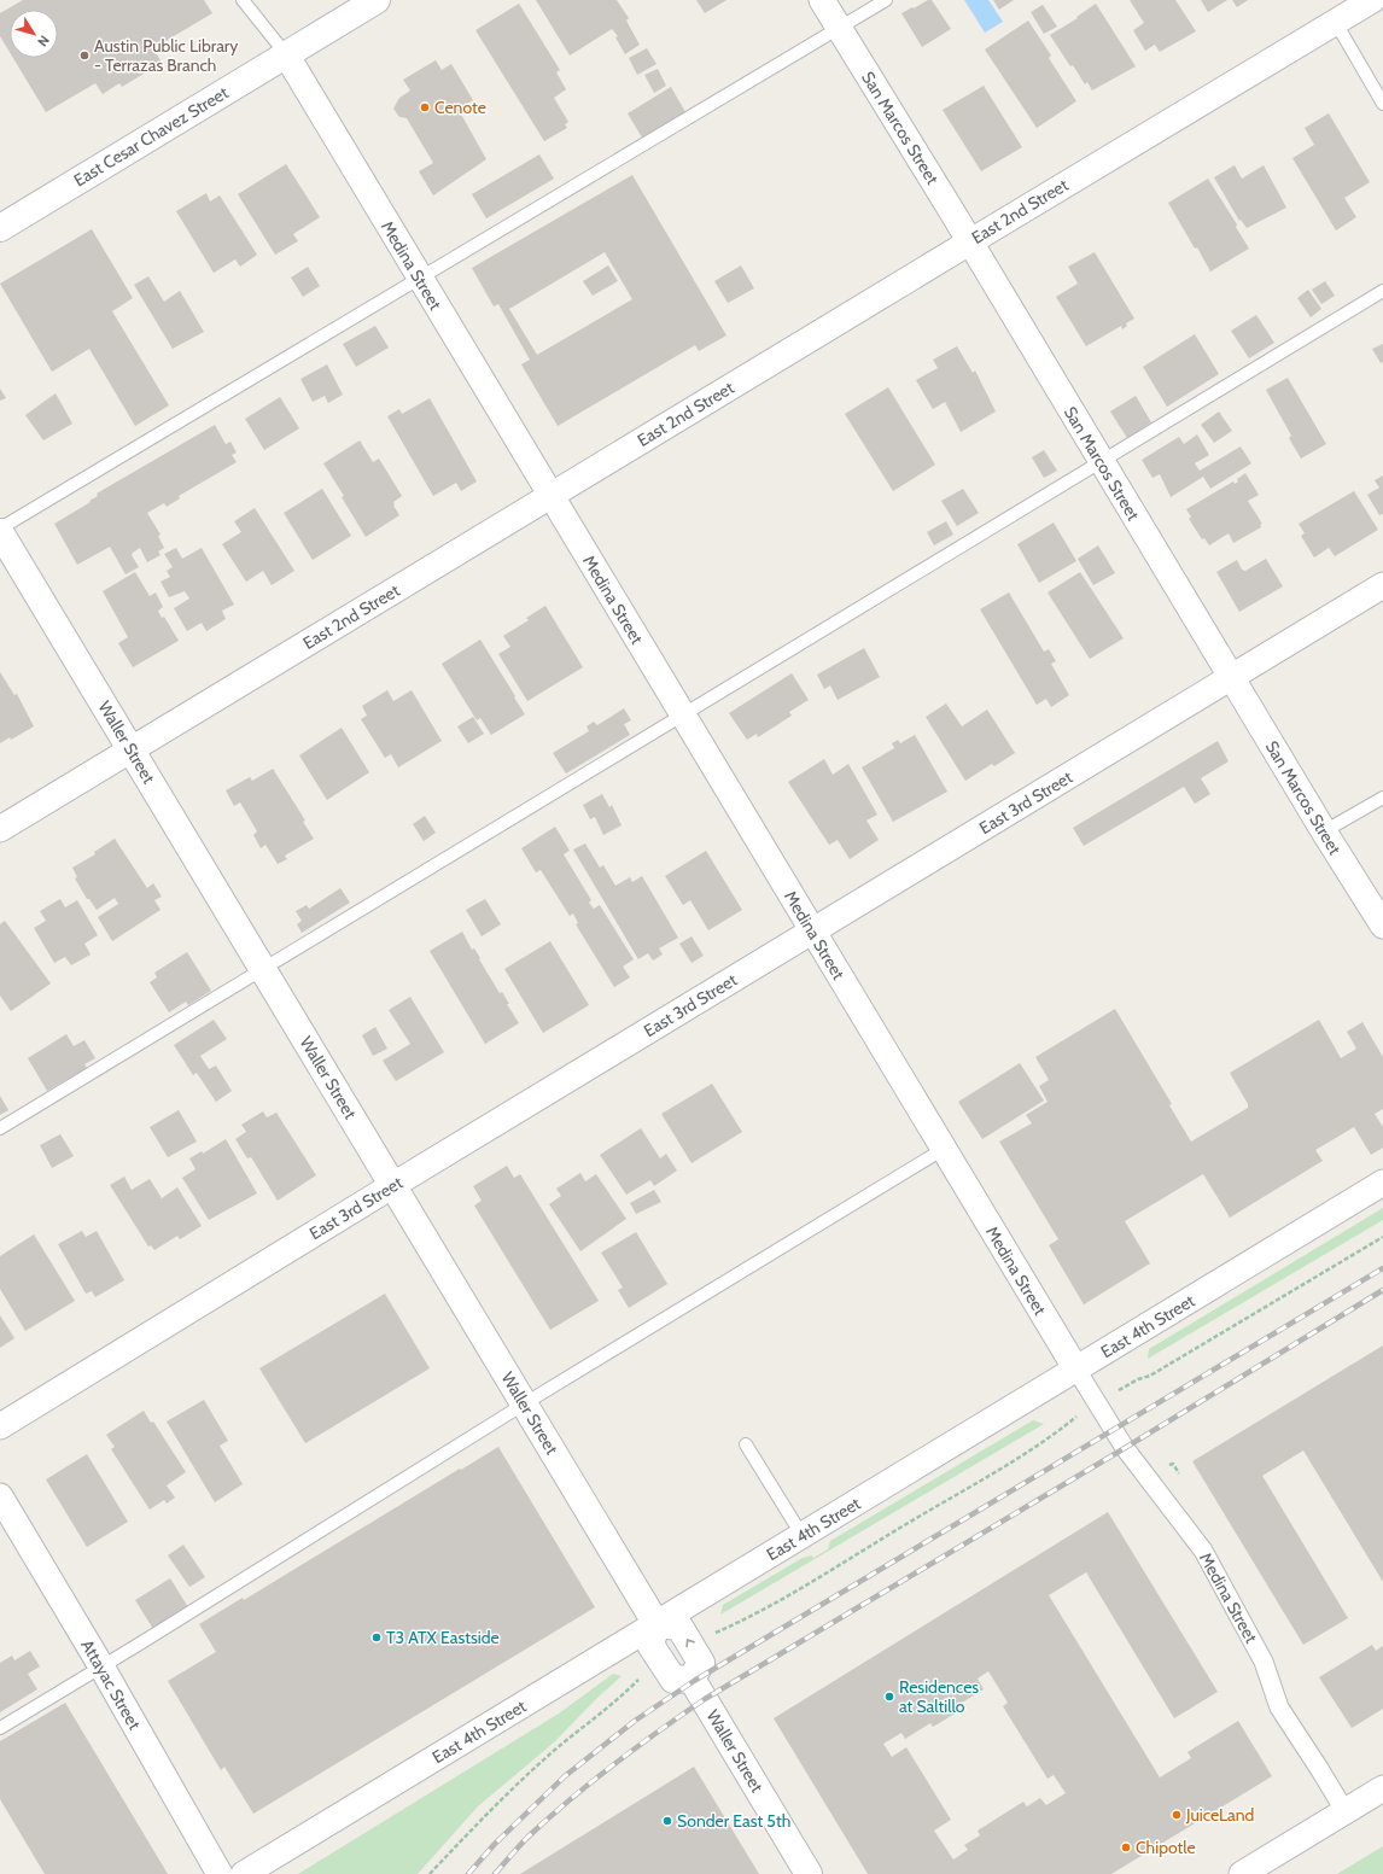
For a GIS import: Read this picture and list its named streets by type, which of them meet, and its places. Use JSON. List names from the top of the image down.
{
  "streets": {
    "street": [
      "San Marcos Street",
      "East Cesar Chavez Street",
      "East 2nd Street",
      "Medina Street",
      "Waller Street",
      "East 3rd Street",
      "East 4th Street",
      "Attayac Street"
    ]
  },
  "crossings": [
    ["San Marcos Street", "East 2nd Street"],
    ["San Marcos Street", "East 3rd Street"],
    ["East Cesar Chavez Street", "Medina Street"],
    ["East 2nd Street", "Medina Street"],
    ["East 2nd Street", "Waller Street"],
    ["Medina Street", "East 3rd Street"],
    ["Medina Street", "East 4th Street"],
    ["Waller Street", "East 3rd Street"],
    ["Waller Street", "East 4th Street"]
  ],
  "places": [
    "Austin Public Library - Terrazas Branch",
    "Cenote",
    "T3 ATX Eastside",
    "Residences at Saltillo",
    "JuiceLand",
    "Sonder East 5th",
    "Chipotle"
  ],
  "north": "bottom right"
}
